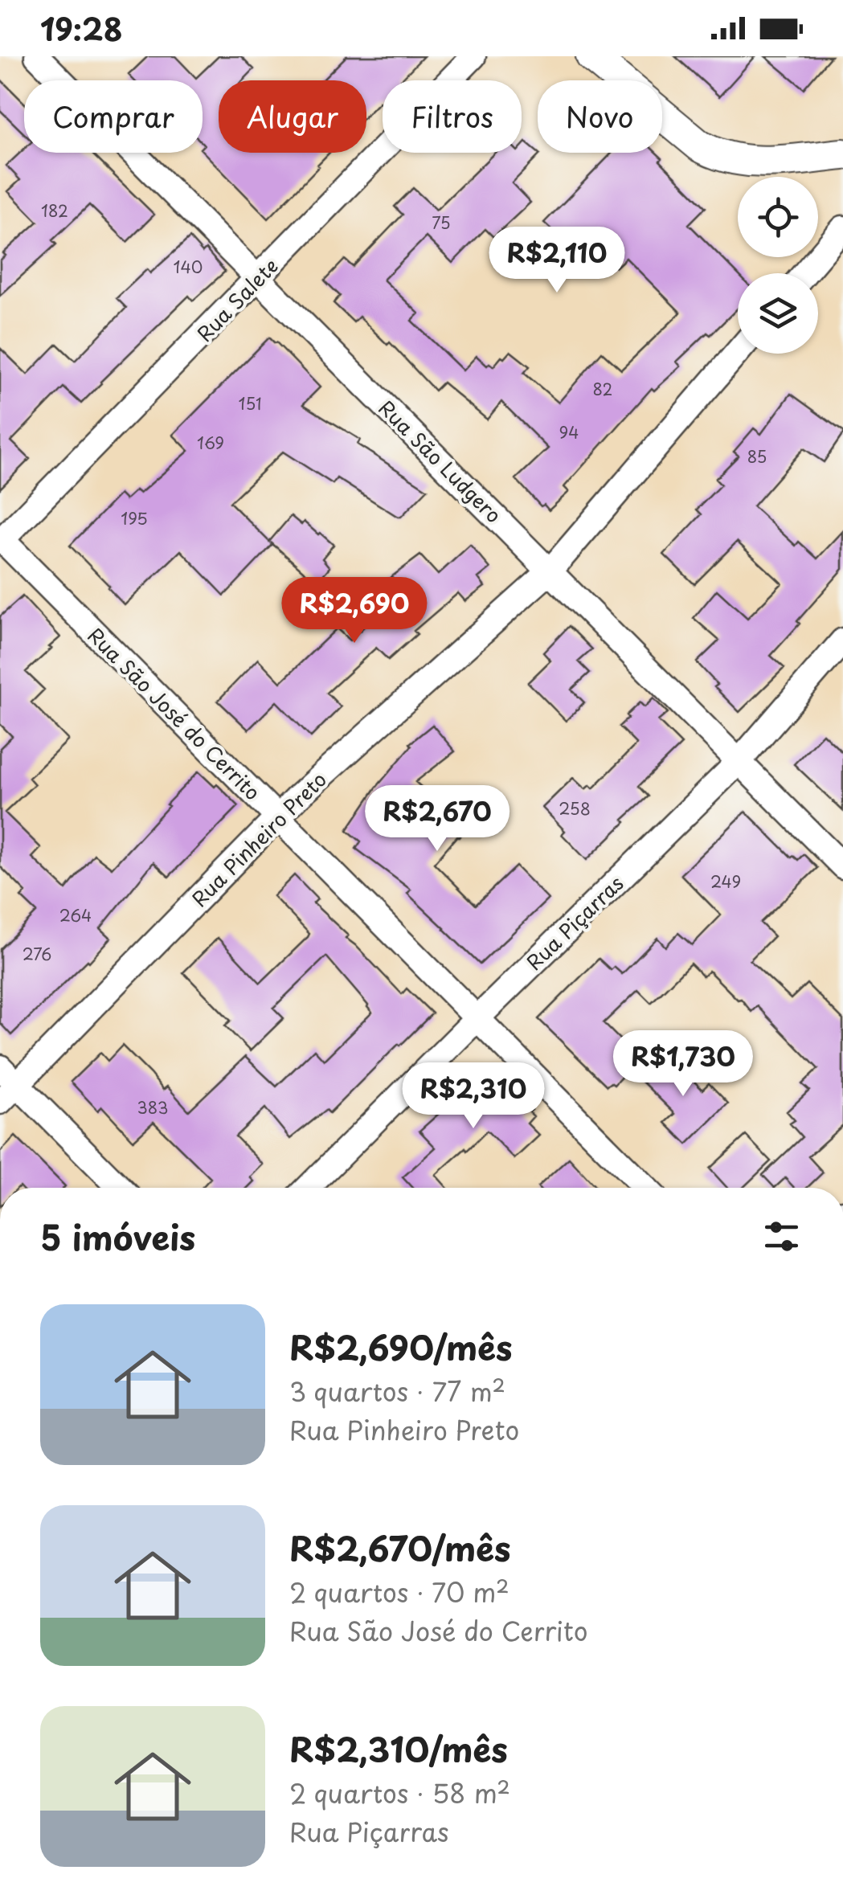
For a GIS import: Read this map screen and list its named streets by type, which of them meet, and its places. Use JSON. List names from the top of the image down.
{
  "streets": {
    "street": [
      "Rua Salete",
      "Rua São Ludgero",
      "Rua São José do Cerrito",
      "Rua Pinheiro Preto",
      "Rua Piçarras"
    ]
  },
  "crossings": [
    ["Rua Salete", "Rua São Ludgero"],
    ["Rua Salete", "Rua São José do Cerrito"],
    ["Rua São Ludgero", "Rua Pinheiro Preto"],
    ["Rua São Ludgero", "Rua Piçarras"],
    ["Rua São José do Cerrito", "Rua Pinheiro Preto"],
    ["Rua São José do Cerrito", "Rua Piçarras"]
  ],
  "house_numbers": [
    "182",
    "75",
    "140",
    "82",
    "151",
    "94",
    "169",
    "85",
    "195",
    "258",
    "249",
    "264",
    "276",
    "383"
  ],
  "page": {
    "status": "19:28",
    "chip": [
      "Comprar",
      "Alugar",
      "Filtros",
      "Novo"
    ],
    "price": [
      "R$2,110",
      "R$2,690",
      "R$2,670",
      "R$1,730",
      "R$2,310"
    ],
    "heading": "5 imóveis",
    "list": [
      {
        "name": "R$2,690/mês",
        "note": "3 quartos · 77 m² · Rua Pinheiro Preto"
      },
      {
        "name": "R$2,670/mês",
        "note": "2 quartos · 70 m² · Rua São José do Cerrito"
      },
      {
        "name": "R$2,310/mês",
        "note": "2 quartos · 58 m² · Rua Piçarras"
      }
    ]
  }
}
